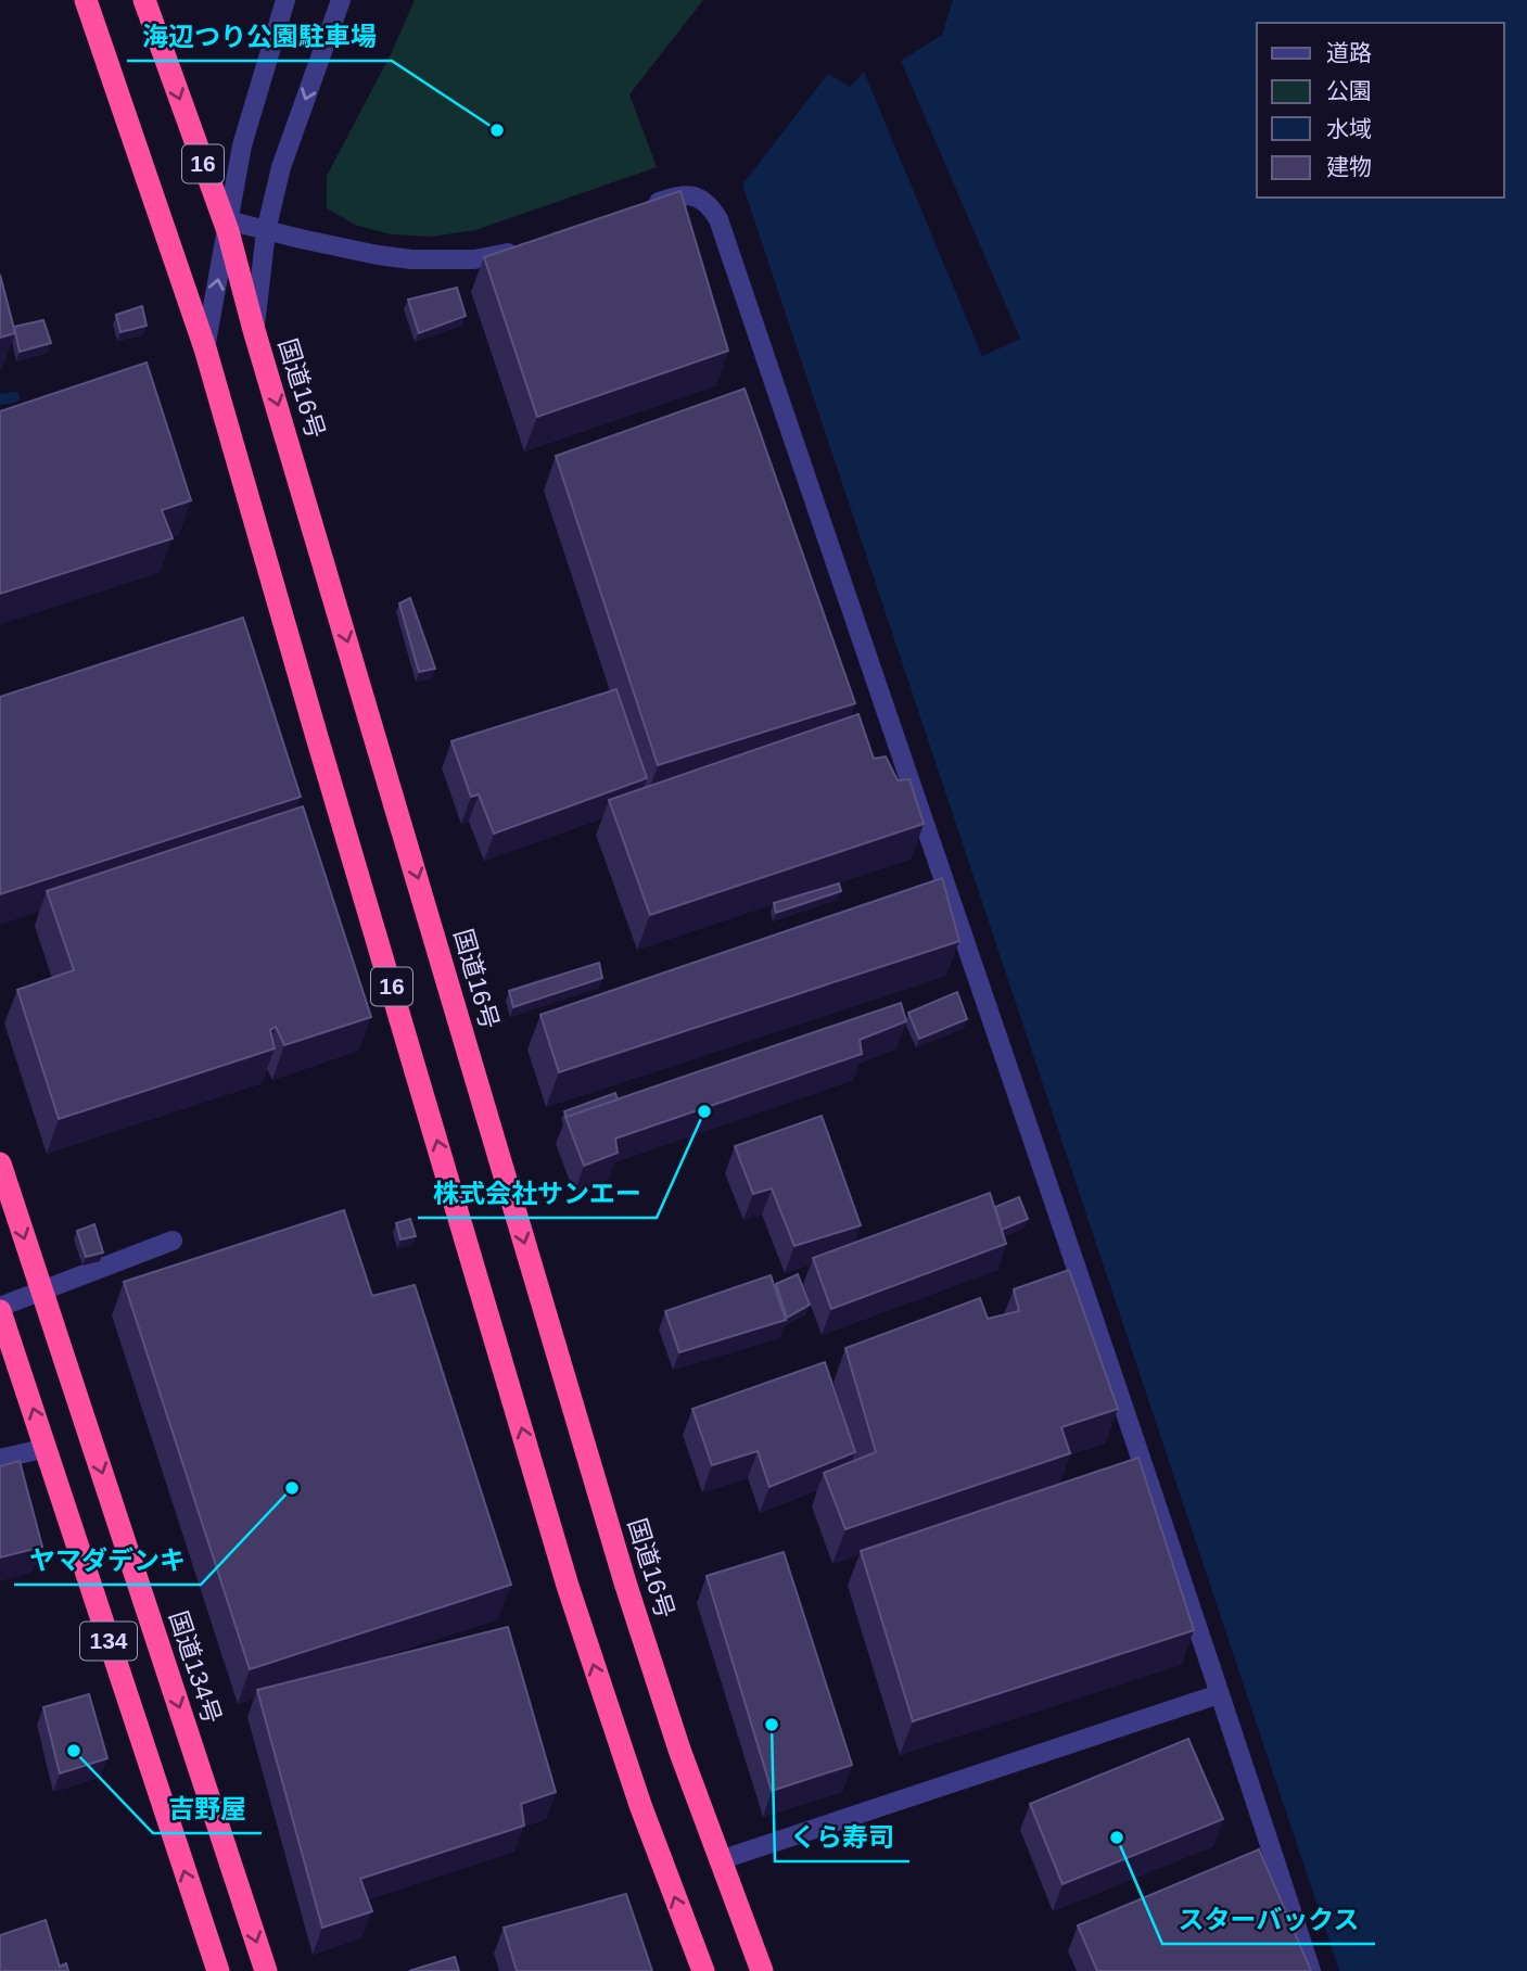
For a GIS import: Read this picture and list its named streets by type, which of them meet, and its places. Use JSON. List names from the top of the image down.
{
  "streets": {
    "highway": [
      "16",
      "国道16号",
      "134",
      "国道134号"
    ]
  },
  "places": [
    "海辺つり公園駐車場",
    "株式会社サンエー",
    "ヤマダデンキ",
    "くら寿司",
    "吉野屋",
    "スターバックス"
  ],
  "legend": [
    "道路",
    "公園",
    "水域",
    "建物"
  ]
}
